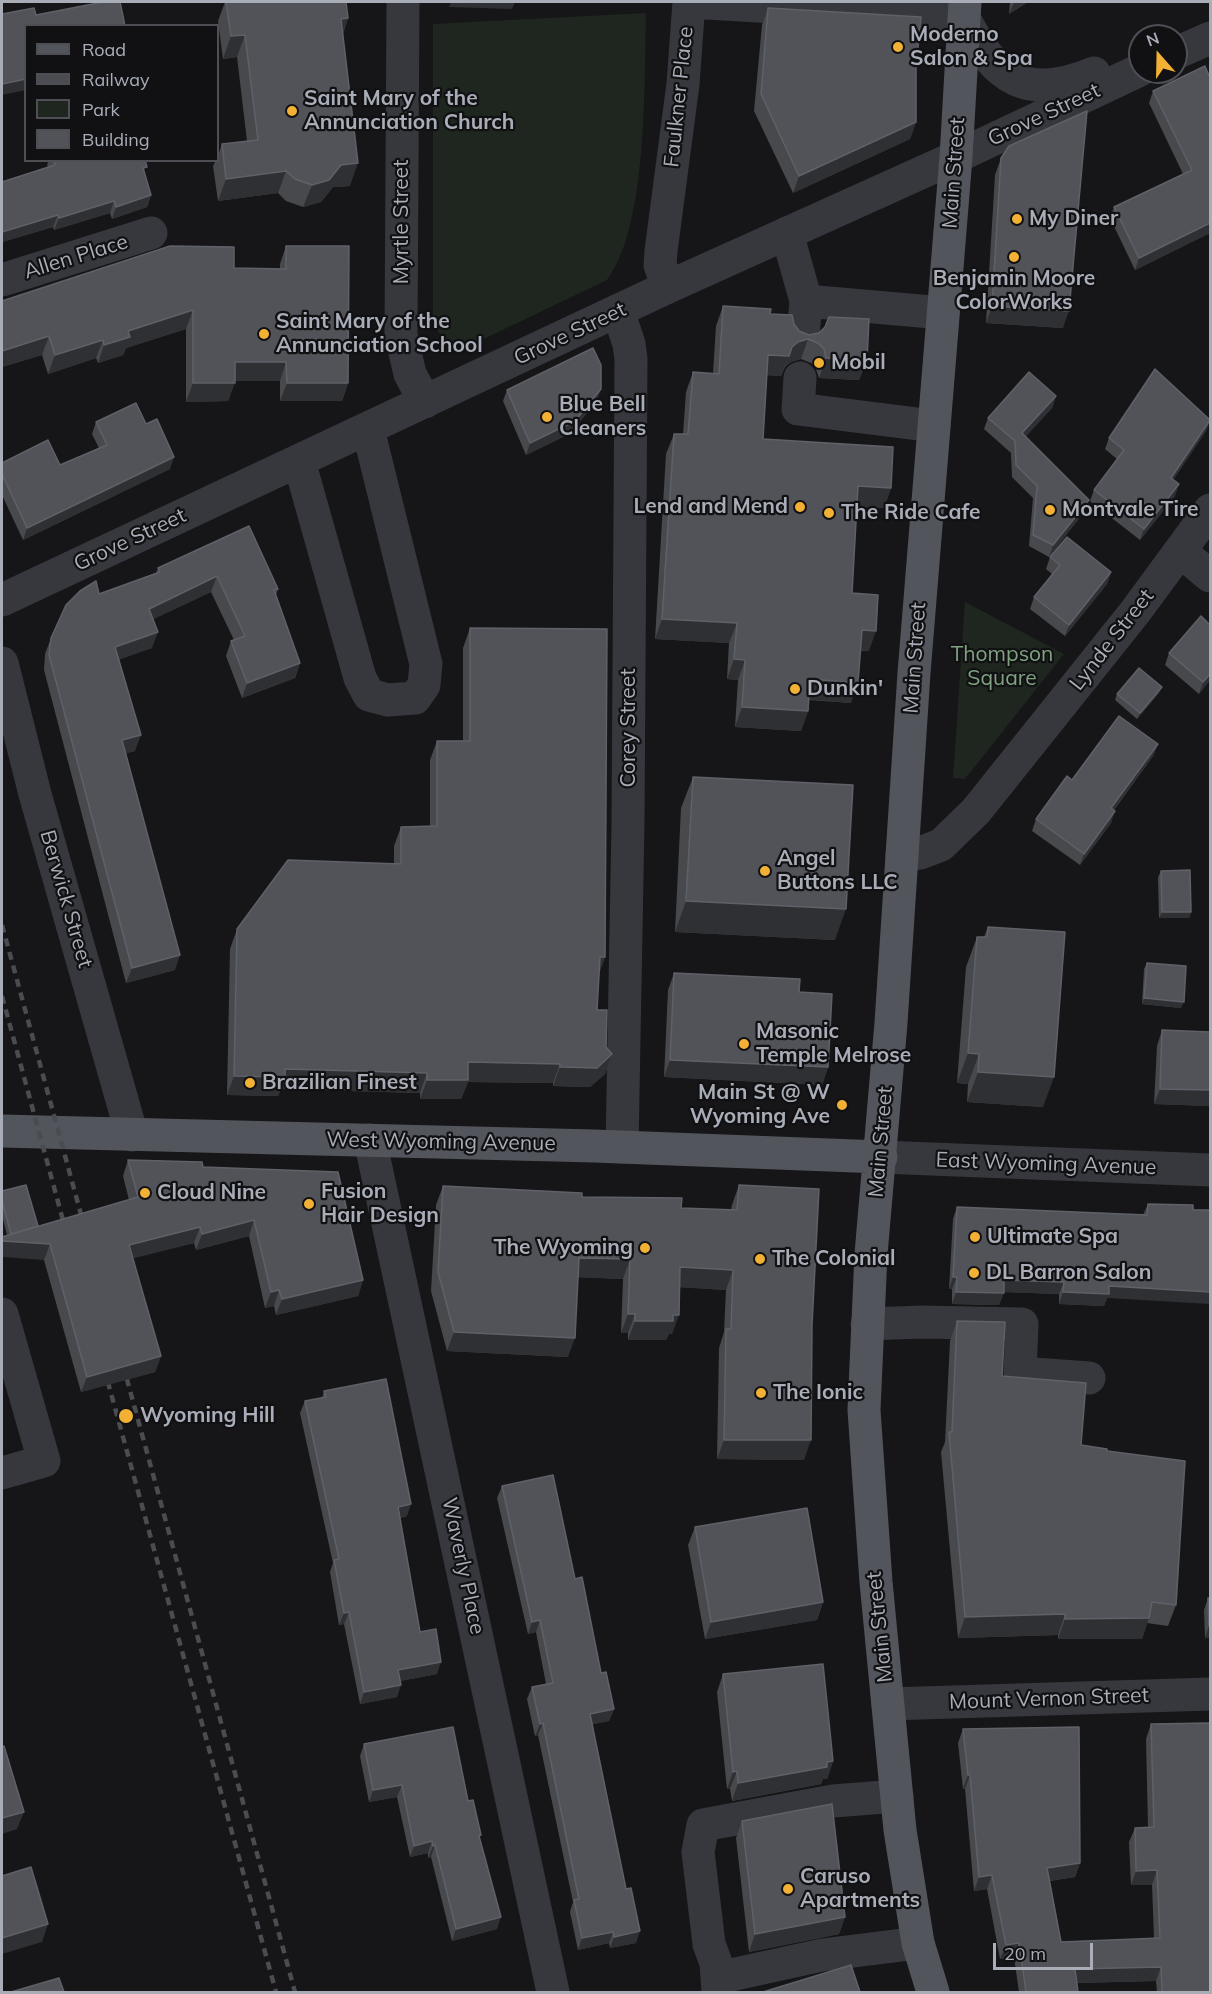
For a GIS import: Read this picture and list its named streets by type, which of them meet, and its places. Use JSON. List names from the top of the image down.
{
  "streets": {
    "main road": ["Main Street", "West Wyoming Avenue"],
    "street": [
      "Faulkner Place",
      "Grove Street",
      "Myrtle Street",
      "Allen Place",
      "Lynde Street",
      "Corey Street",
      "Berwick Street",
      "East Wyoming Avenue",
      "Waverly Place",
      "Mount Vernon Street"
    ]
  },
  "crossings": [
    ["Faulkner Place", "Grove Street"],
    ["Faulkner Place", "Main Street"],
    ["Grove Street", "Main Street"],
    ["Grove Street", "Myrtle Street"],
    ["Grove Street", "Corey Street"],
    ["Main Street", "Lynde Street"],
    ["Main Street", "West Wyoming Avenue"],
    ["Main Street", "East Wyoming Avenue"],
    ["Main Street", "Mount Vernon Street"],
    ["Corey Street", "West Wyoming Avenue"],
    ["Berwick Street", "West Wyoming Avenue"],
    ["West Wyoming Avenue", "East Wyoming Avenue"],
    ["West Wyoming Avenue", "Waverly Place"]
  ],
  "parks": ["Thompson Square"],
  "places": [
    "Moderno Salon & Spa",
    "Saint Mary of the Annunciation Church",
    "My Diner",
    "Benjamin Moore ColorWorks",
    "Saint Mary of the Annunciation School",
    "Mobil",
    "Blue Bell Cleaners",
    "Lend and Mend",
    "Montvale Tire",
    "The Ride Cafe",
    "Dunkin'",
    "Angel Buttons LLC",
    "Masonic Temple Melrose",
    "Brazilian Finest",
    "Main St @ W Wyoming Ave",
    "Cloud Nine",
    "Fusion Hair Design",
    "Ultimate Spa",
    "The Wyoming",
    "The Colonial",
    "DL Barron Salon",
    "The Ionic",
    "Wyoming Hill",
    "Caruso Apartments"
  ],
  "legend": [
    "Road",
    "Railway",
    "Park",
    "Building"
  ],
  "scale_bar": "20 m",
  "north": "top"
}
